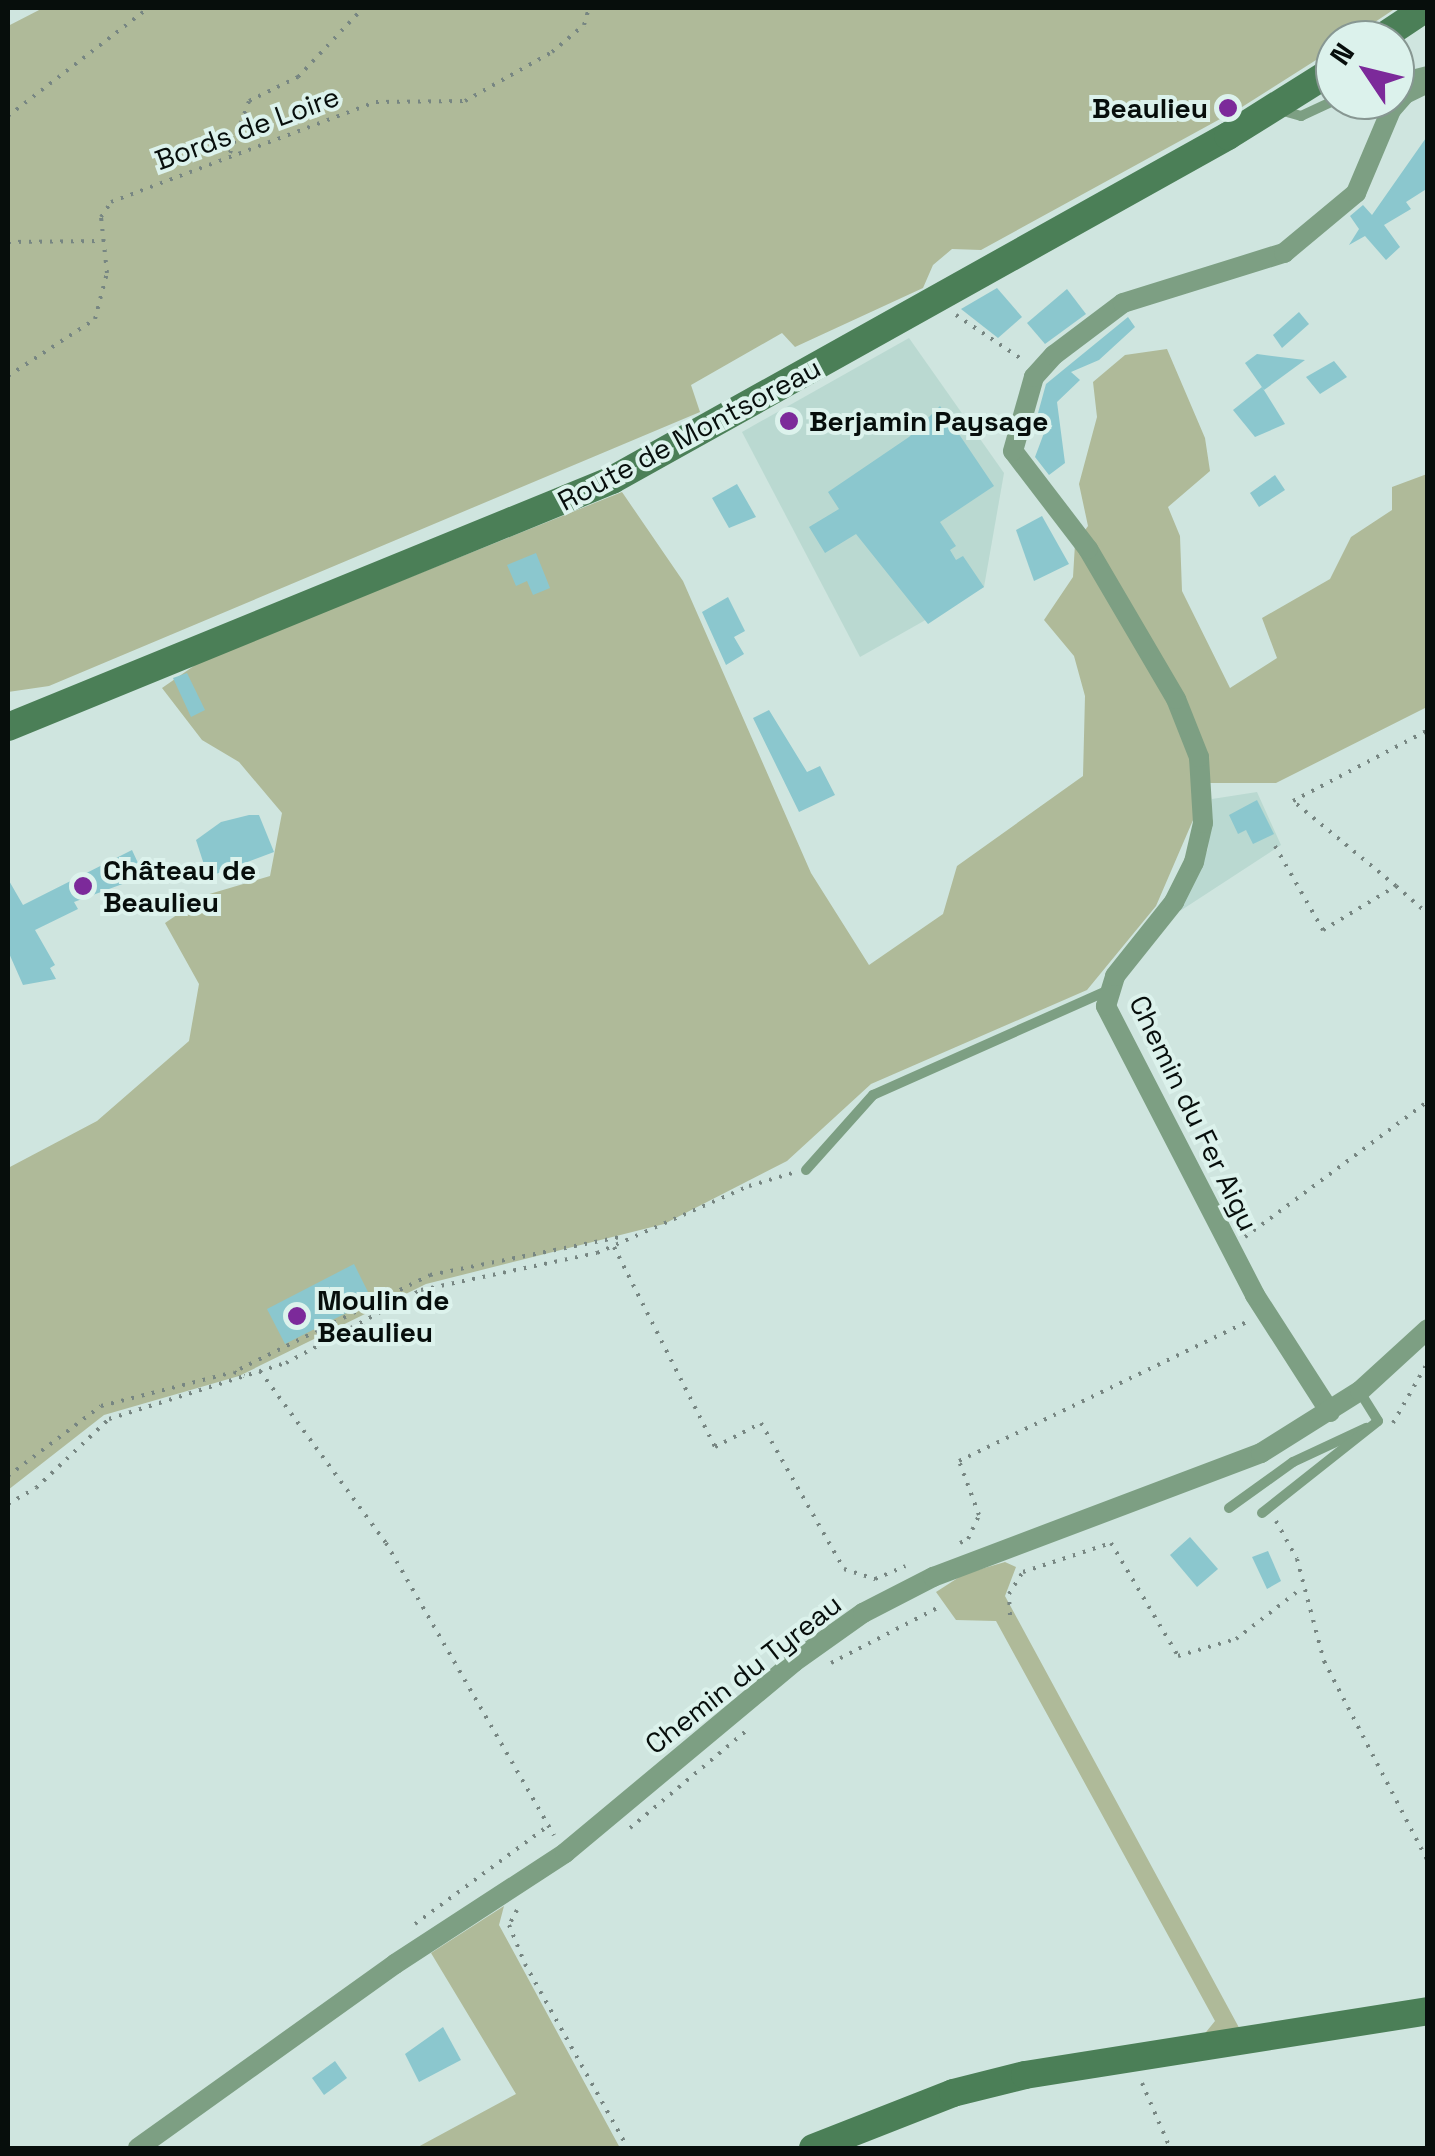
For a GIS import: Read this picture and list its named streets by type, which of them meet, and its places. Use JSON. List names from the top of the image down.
{
  "streets": {
    "main road": ["Route de Montsoreau"],
    "street": ["Chemin du Fer Aigu", "Chemin du Tyreau"],
    "path": ["Bords de Loire"]
  },
  "crossings": [
    ["Chemin du Fer Aigu", "Chemin du Tyreau"]
  ],
  "places": [
    "Beaulieu",
    "Berjamin Paysage",
    "Château de Beaulieu",
    "Moulin de Beaulieu"
  ],
  "north": "top left"
}
